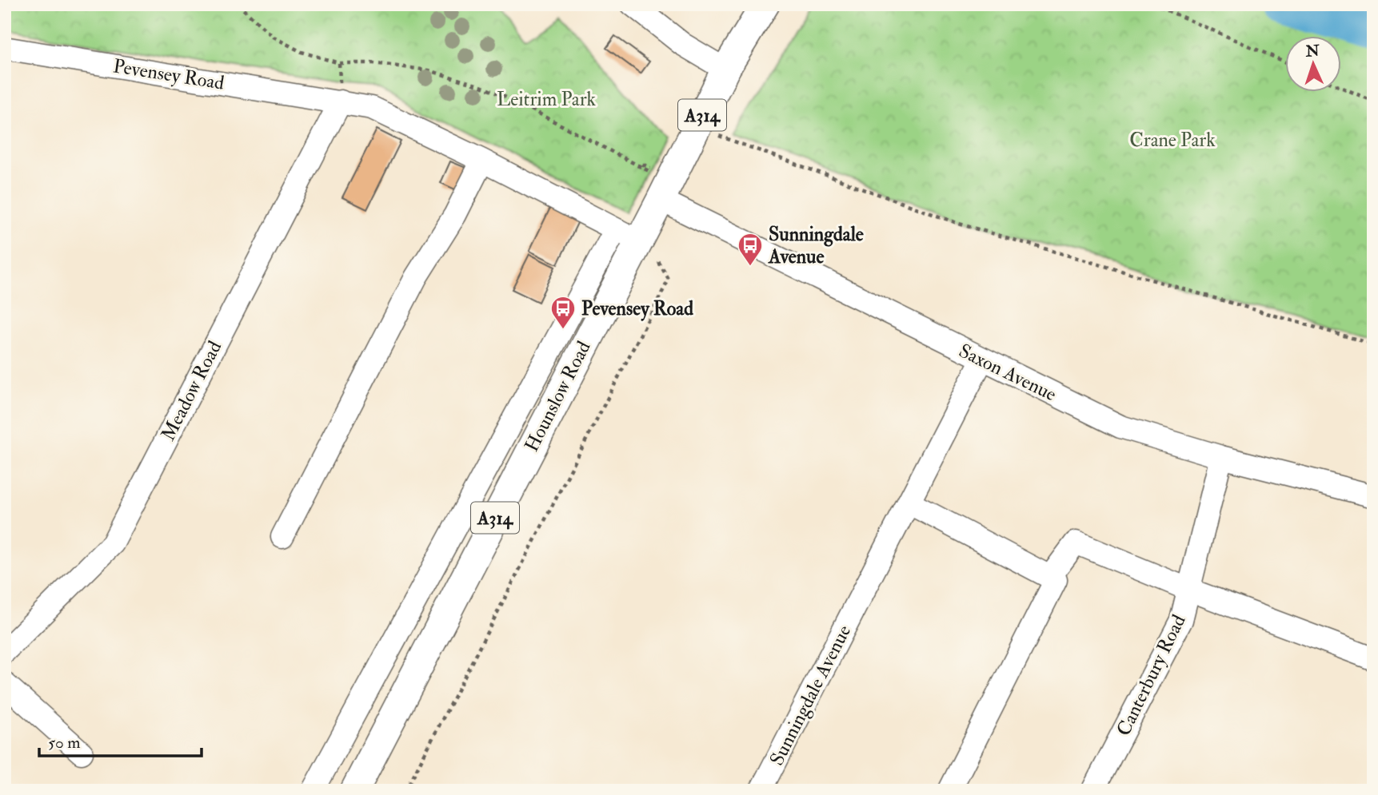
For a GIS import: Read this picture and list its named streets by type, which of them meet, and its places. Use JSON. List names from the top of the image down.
{
  "streets": {
    "main road": ["A314", "Hounslow Road"],
    "street": [
      "Pevensey Road",
      "Saxon Avenue",
      "Meadow Road",
      "Canterbury Road",
      "Sunningdale Avenue"
    ]
  },
  "crossings": [
    ["Pevensey Road", "Meadow Road"],
    ["Pevensey Road", "Hounslow Road"],
    ["Saxon Avenue", "Hounslow Road"],
    ["Saxon Avenue", "Canterbury Road"],
    ["Saxon Avenue", "Sunningdale Avenue"]
  ],
  "parks": ["Leitrim Park", "Crane Park"],
  "places": {
    "bus stop": ["Sunningdale Avenue", "Pevensey Road"]
  },
  "scale_bar": "50 m",
  "north": "top"
}
